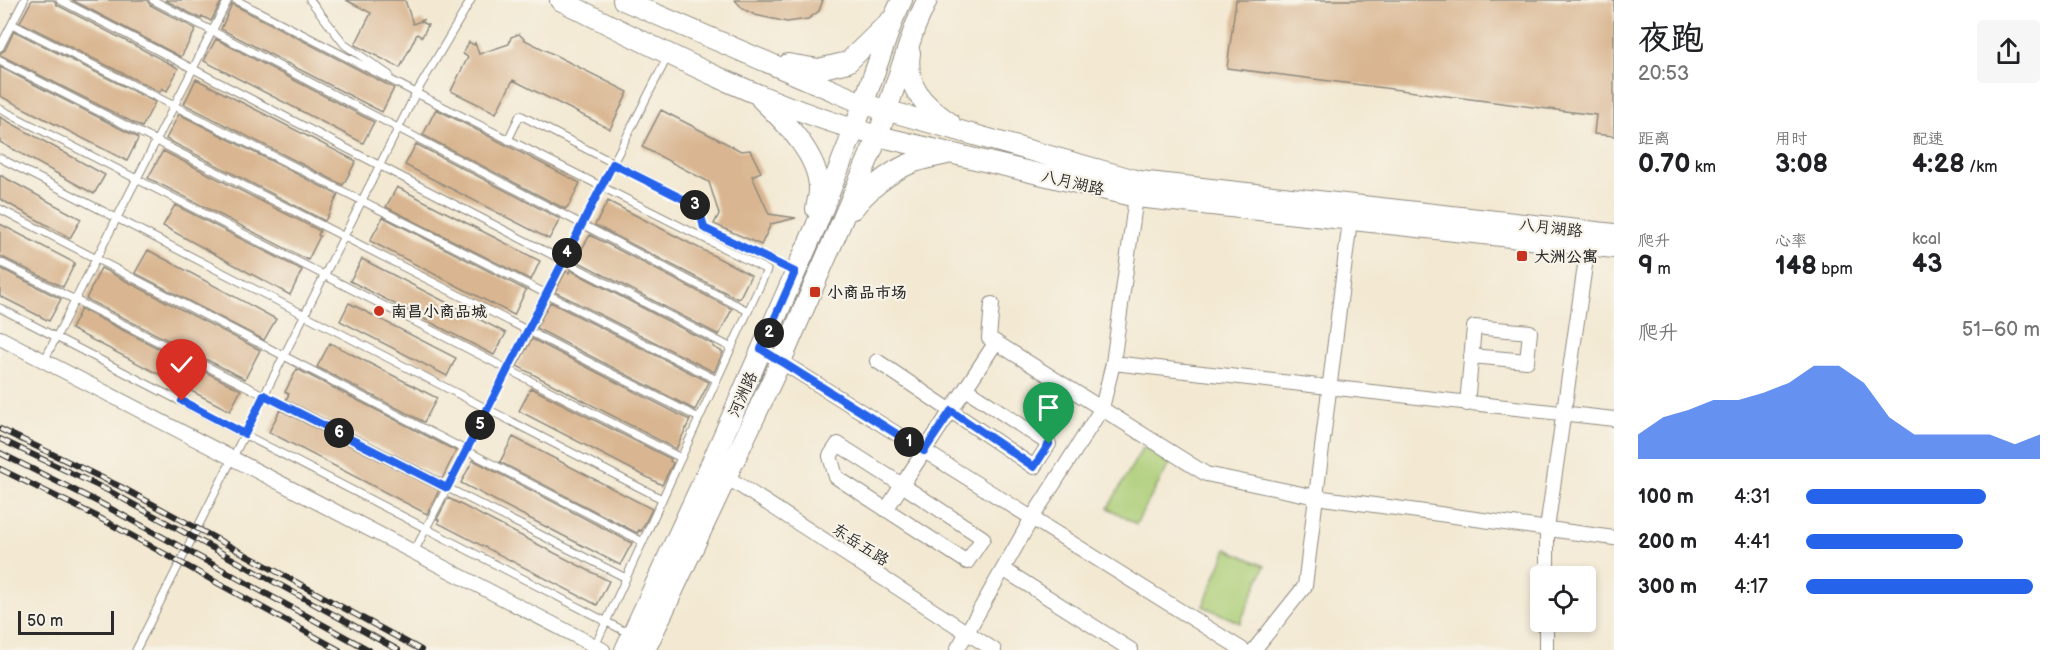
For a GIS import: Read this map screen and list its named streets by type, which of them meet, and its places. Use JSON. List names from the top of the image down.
{
  "streets": {
    "main road": ["八月湖路", "河洲路"],
    "street": ["东岳五路"]
  },
  "crossings": [
    ["八月湖路", "河洲路"],
    ["河洲路", "东岳五路"]
  ],
  "places": {
    "transit": ["大洲公寓", "小商品市场"],
    "other": ["南昌小商品城"]
  },
  "scale_bar": "50 m",
  "page": {
    "heading": ["夜跑", "20:53"],
    "stats": [
      ["距离", "0.70 km"],
      ["用时", "3:08"],
      ["配速", "4:28 /km"],
      ["爬升", "9 m"],
      ["心率", "148 bpm"],
      ["kcal", "43"]
    ],
    "pins": [
      "3",
      "4",
      "2",
      "5",
      "6",
      "1"
    ],
    "chart": ["爬升", "51–60 m"],
    "list": [
      {
        "name": "100 m",
        "note": "4:31"
      },
      {
        "name": "200 m",
        "note": "4:41"
      },
      {
        "name": "300 m",
        "note": "4:17"
      }
    ],
    "scale": "50 m"
  }
}
